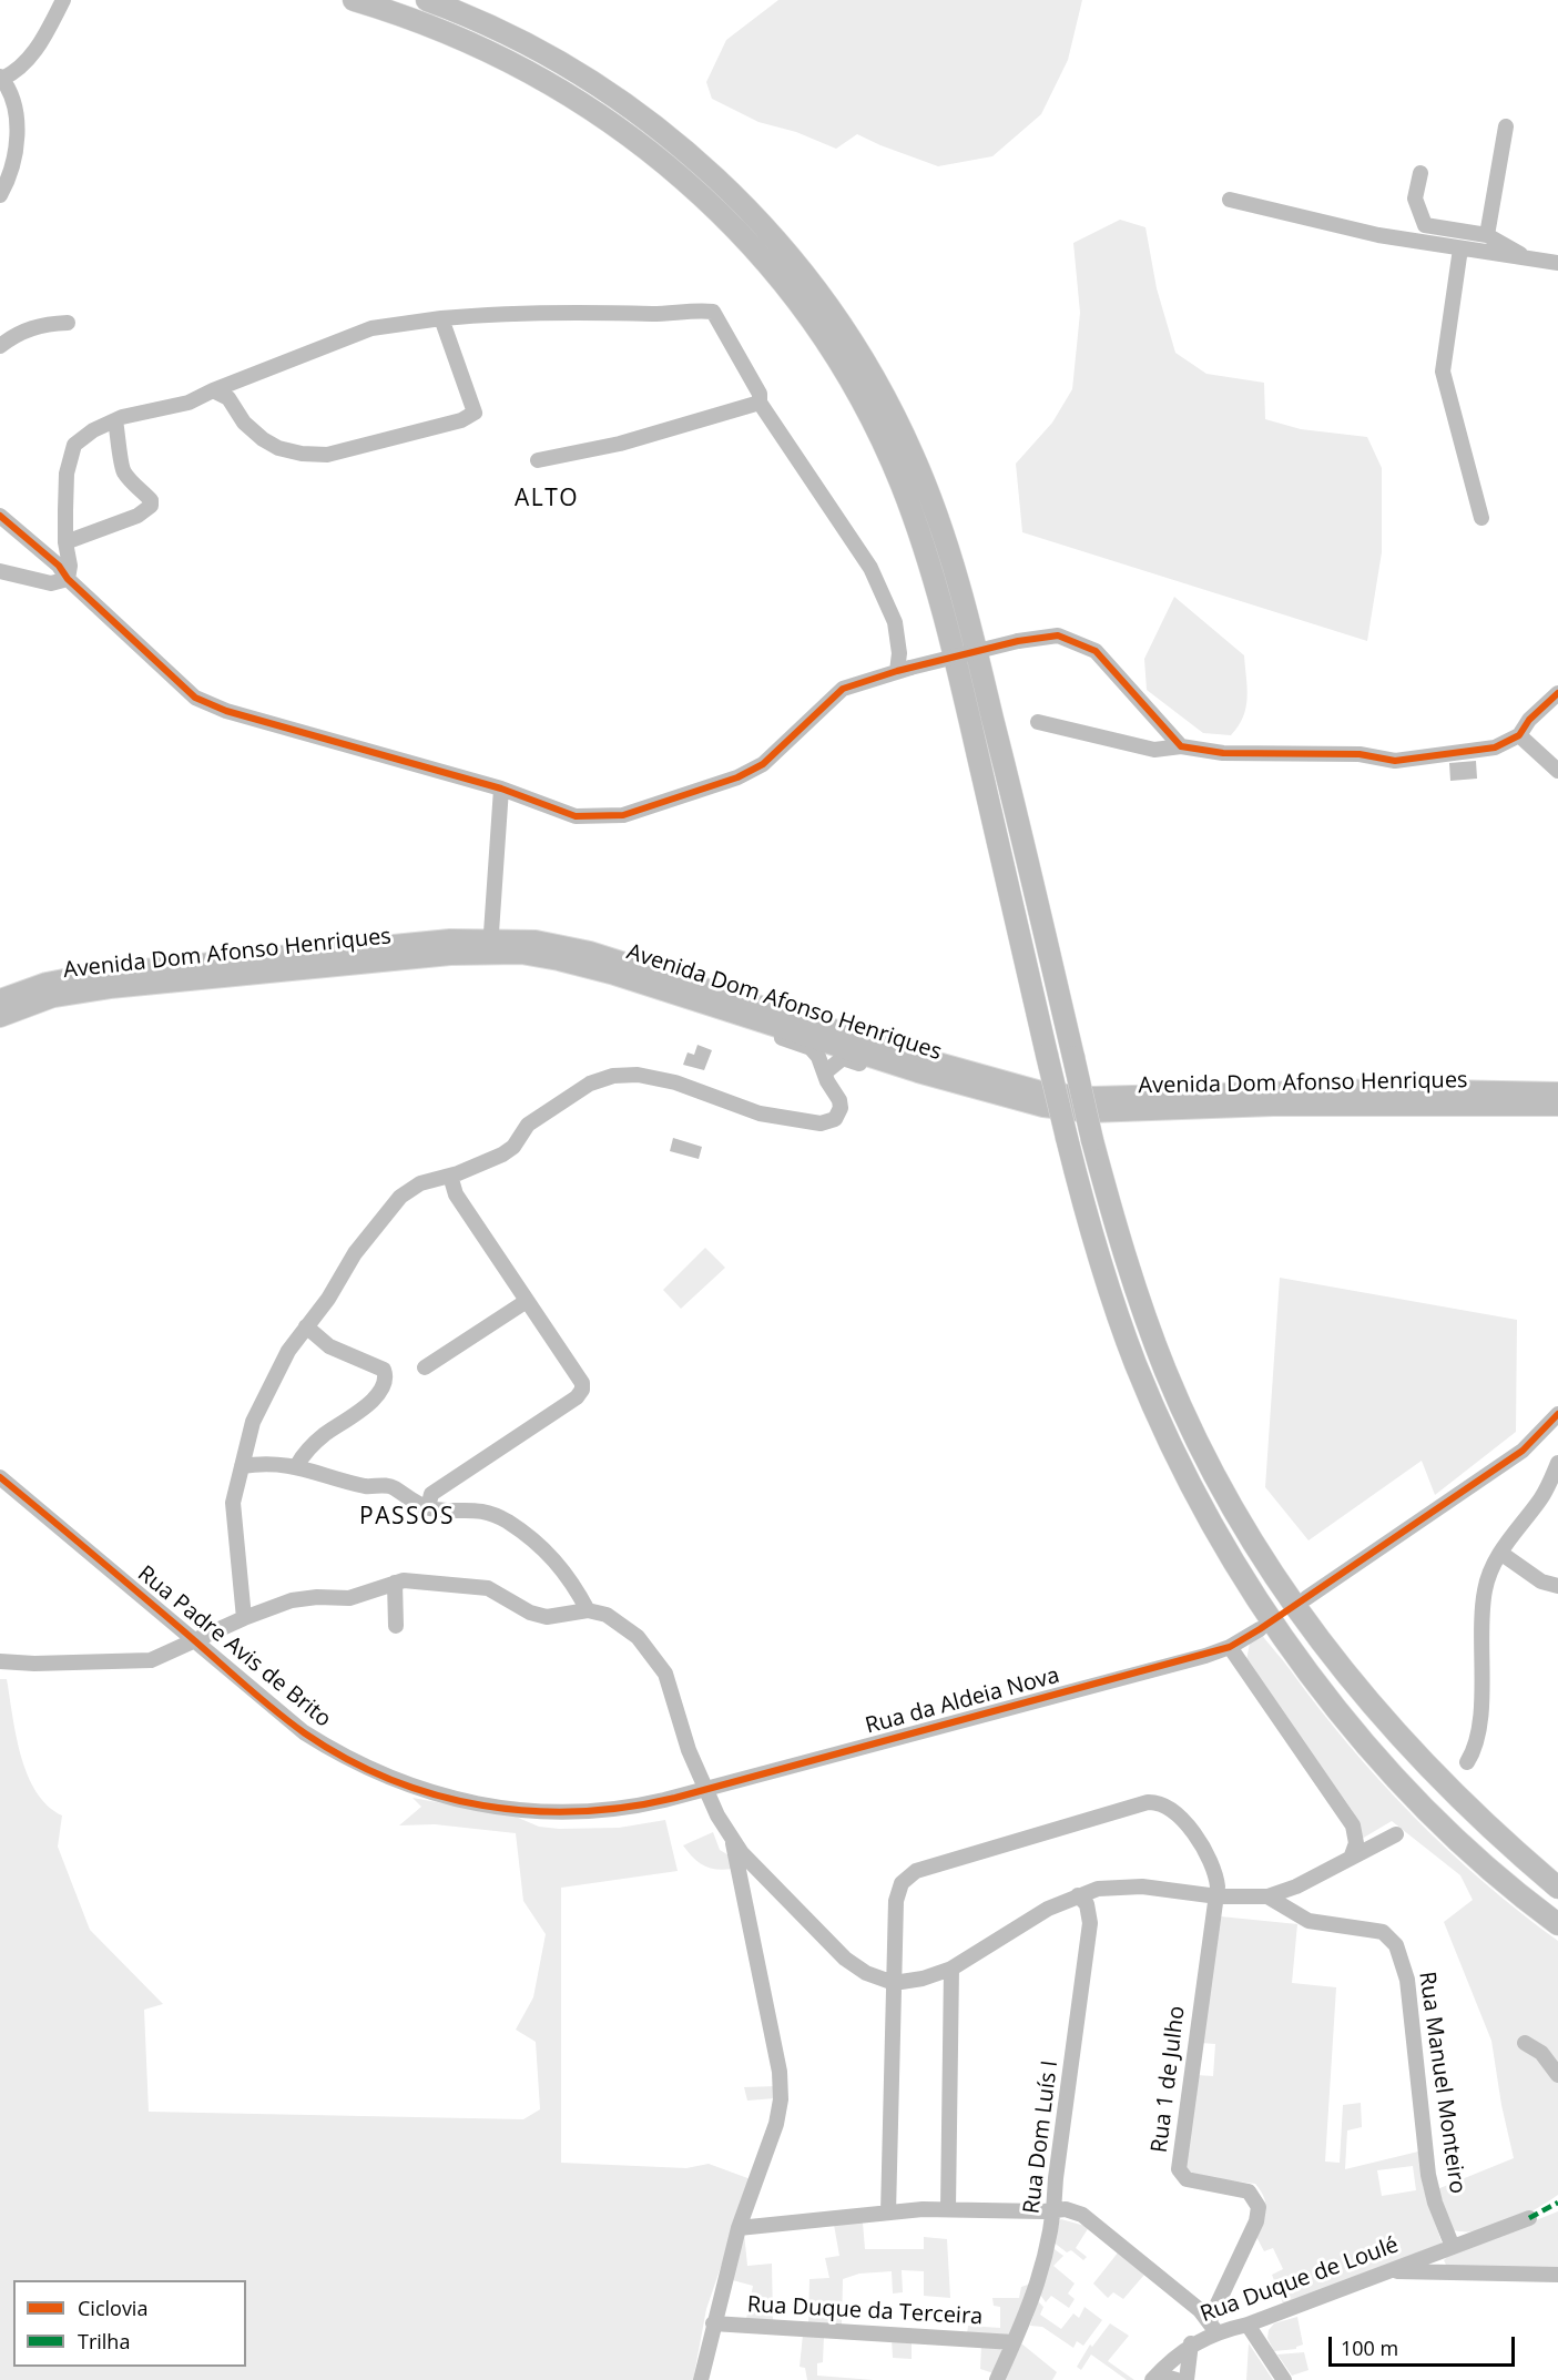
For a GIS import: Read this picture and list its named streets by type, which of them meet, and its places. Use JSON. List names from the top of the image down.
{
  "streets": {
    "main road": ["Avenida Dom Afonso Henriques"],
    "street": [
      "Rua Padre Avis de Brito",
      "Rua da Aldeia Nova",
      "Rua 1 de Julho",
      "Rua Manuel Monteiro",
      "Rua Dom Luís I",
      "Rua Duque de Loulé",
      "Rua Duque da Terceira"
    ]
  },
  "crossings": [
    ["Rua Padre Avis de Brito", "Rua da Aldeia Nova"],
    ["Rua 1 de Julho", "Rua Duque de Loulé"],
    ["Rua Manuel Monteiro", "Rua Duque de Loulé"],
    ["Rua Dom Luís I", "Rua Duque da Terceira"]
  ],
  "districts": ["ALTO", "PASSOS"],
  "legend": ["Ciclovia", "Trilha"],
  "scale_bar": "100 m"
}
